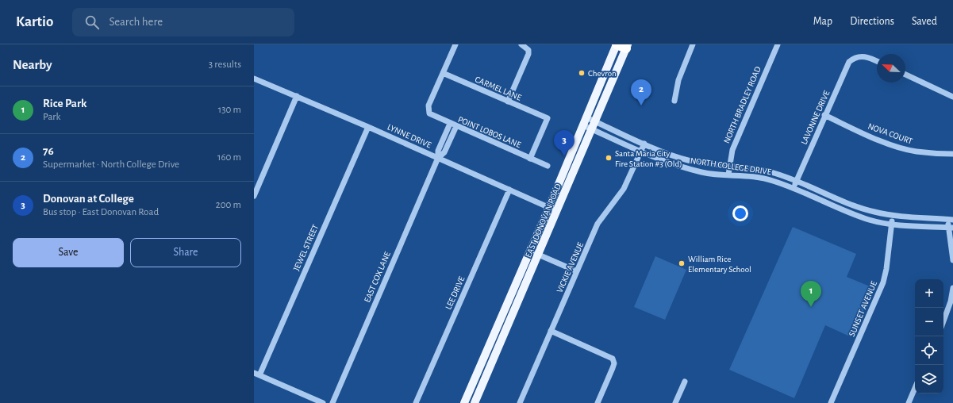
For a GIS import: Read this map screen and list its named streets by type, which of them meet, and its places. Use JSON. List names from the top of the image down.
{
  "streets": {
    "main road": ["EAST DONOVAN ROAD"],
    "street": [
      "CARMEL LANE",
      "NORTH BRADLEY ROAD",
      "LAVONNE DRIVE",
      "POINT LOBOS LANE",
      "NOVA COURT",
      "LYNNE DRIVE",
      "NORTH COLLEGE DRIVE",
      "JEWEL STREET",
      "VICKIE AVENUE",
      "EAST COX LANE",
      "LEE DRIVE",
      "SUNSET AVENUE"
    ]
  },
  "crossings": [
    ["CARMEL LANE", "POINT LOBOS LANE"],
    ["NORTH BRADLEY ROAD", "NORTH COLLEGE DRIVE"],
    ["LAVONNE DRIVE", "NOVA COURT"],
    ["LAVONNE DRIVE", "NORTH COLLEGE DRIVE"],
    ["POINT LOBOS LANE", "EAST COX LANE"],
    ["LYNNE DRIVE", "EAST DONOVAN ROAD"],
    ["LYNNE DRIVE", "JEWEL STREET"],
    ["LYNNE DRIVE", "EAST COX LANE"],
    ["LYNNE DRIVE", "LEE DRIVE"],
    ["NORTH COLLEGE DRIVE", "EAST DONOVAN ROAD"],
    ["NORTH COLLEGE DRIVE", "VICKIE AVENUE"],
    ["NORTH COLLEGE DRIVE", "SUNSET AVENUE"]
  ],
  "places": ["Chevron", "Santa Maria City Fire Station #3 (Old)", "William Rice Elementary School"],
  "north": "top left",
  "page": {
    "header": "Kartio",
    "search": "Search here",
    "nav": ["Map", "Directions", "Saved"],
    "heading": ["Nearby", "3 results"],
    "pins": ["2", "3", "1"],
    "list": [
      {
        "mark": "1",
        "name": "Rice Park",
        "note": "Park",
        "value": "130 m"
      },
      {
        "mark": "2",
        "name": "76",
        "note": "Supermarket · North College Drive",
        "value": "160 m"
      },
      {
        "mark": "3",
        "name": "Donovan at College",
        "note": "Bus stop · East Donovan Road",
        "value": "200 m"
      }
    ],
    "buttons": ["Save", "Share"],
    "map_buttons": ["+", "−"]
  }
}
